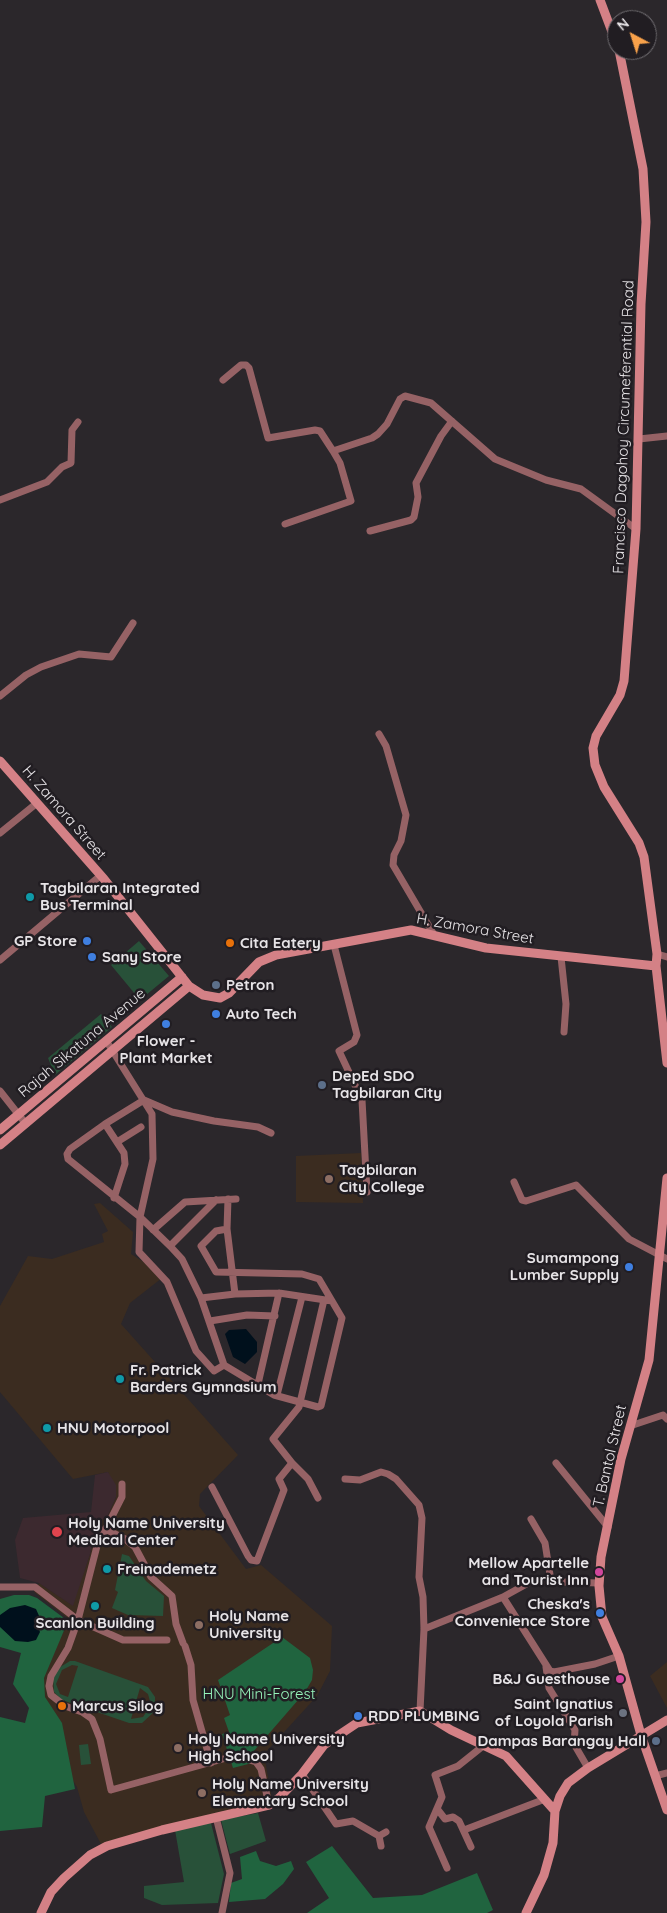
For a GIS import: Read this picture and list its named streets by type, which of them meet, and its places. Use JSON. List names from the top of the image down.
{
  "streets": {
    "street": [
      "Francisco Dagohoy Circumeferential Road",
      "H. Zamora Street",
      "Rajah Sikatuna Avenue",
      "T. Bantol Street"
    ]
  },
  "crossings": [
    ["Francisco Dagohoy Circumeferential Road", "H. Zamora Street"],
    ["H. Zamora Street", "Rajah Sikatuna Avenue"]
  ],
  "parks": ["HNU Mini-Forest"],
  "places": [
    "Tagbilaran Integrated Bus Terminal",
    "GP Store",
    "Cita Eatery",
    "Sany Store",
    "Petron",
    "Auto Tech",
    "Flower - Plant Market",
    "DepEd SDO Tagbilaran City",
    "Tagbilaran City College",
    "Sumampong Lumber Supply",
    "Fr. Patrick Barders Gymnasium",
    "HNU Motorpool",
    "Holy Name University Medical Center",
    "Freinademetz",
    "Mellow Apartelle and Tourist Inn",
    "Scanlon Building",
    "Cheska's Convenience Store",
    "Holy Name University",
    "B&J Guesthouse",
    "Marcus Silog",
    "Saint Ignatius of Loyola Parish",
    "RDD PLUMBING",
    "Dampas Barangay Hall",
    "Holy Name University High School",
    "Holy Name University Elementary School"
  ],
  "north": "top left"
}
